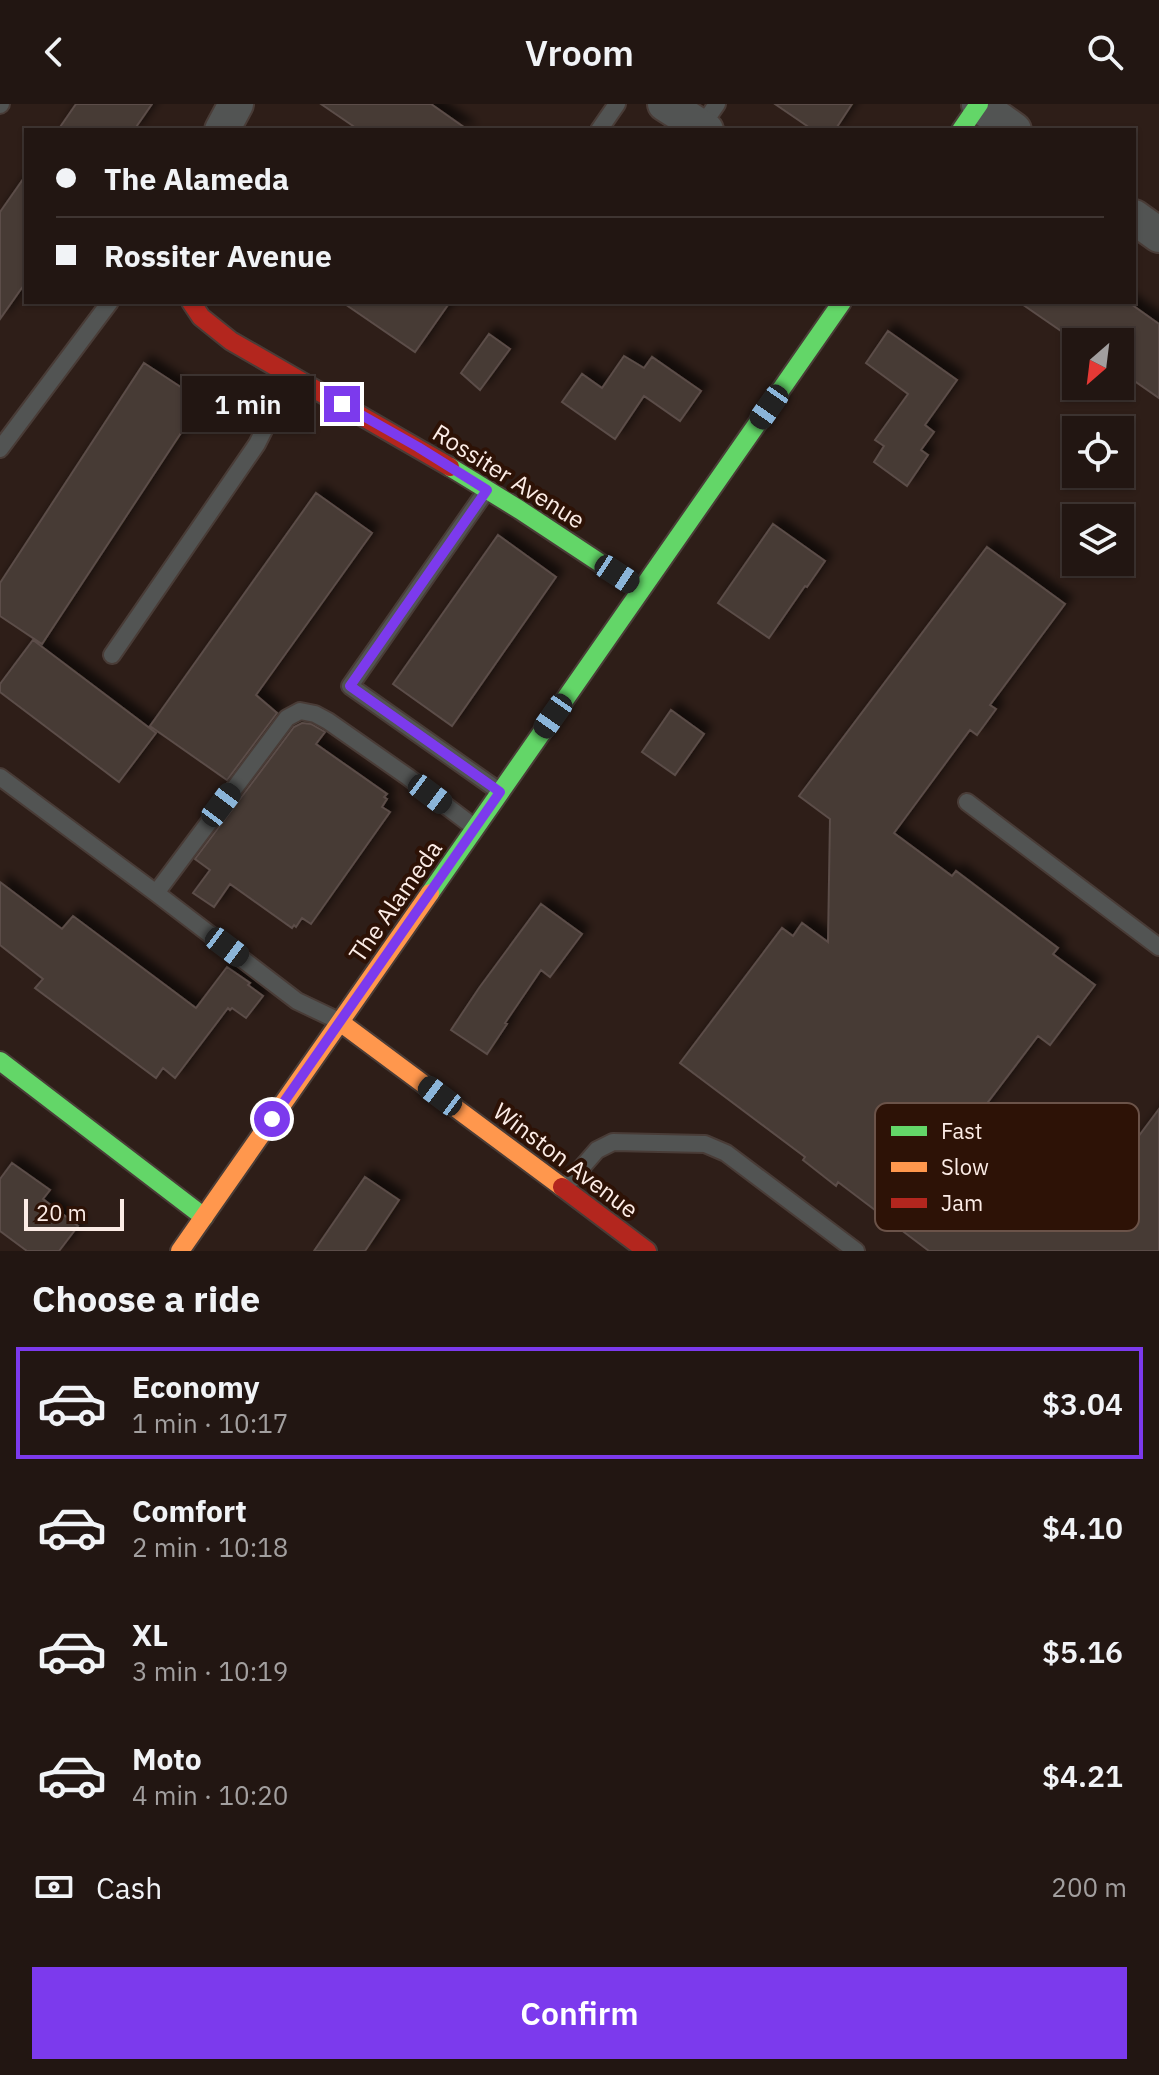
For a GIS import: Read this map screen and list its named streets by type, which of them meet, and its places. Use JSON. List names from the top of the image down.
{
  "streets": {
    "main road": ["Rossiter Avenue", "The Alameda", "Winston Avenue"]
  },
  "crossings": [
    ["Rossiter Avenue", "The Alameda"],
    ["The Alameda", "Winston Avenue"]
  ],
  "legend": ["Fast", "Slow", "Jam"],
  "scale_bar": "20 m",
  "north": "bottom left",
  "page": {
    "header": "Vroom",
    "banner": ["The Alameda", "Rossiter Avenue"],
    "bubble": "1 min",
    "scale": "20 m",
    "heading": "Choose a ride",
    "list": [
      {
        "name": "Economy",
        "note": "1 min · 10:17",
        "value": "$3.04"
      },
      {
        "name": "Comfort",
        "note": "2 min · 10:18",
        "value": "$4.10"
      },
      {
        "name": "XL",
        "note": "3 min · 10:19",
        "value": "$5.16"
      },
      {
        "name": "Moto",
        "note": "4 min · 10:20",
        "value": "$4.21"
      }
    ],
    "pay": ["Cash", "200 m"],
    "buttons": "Confirm"
  }
}
